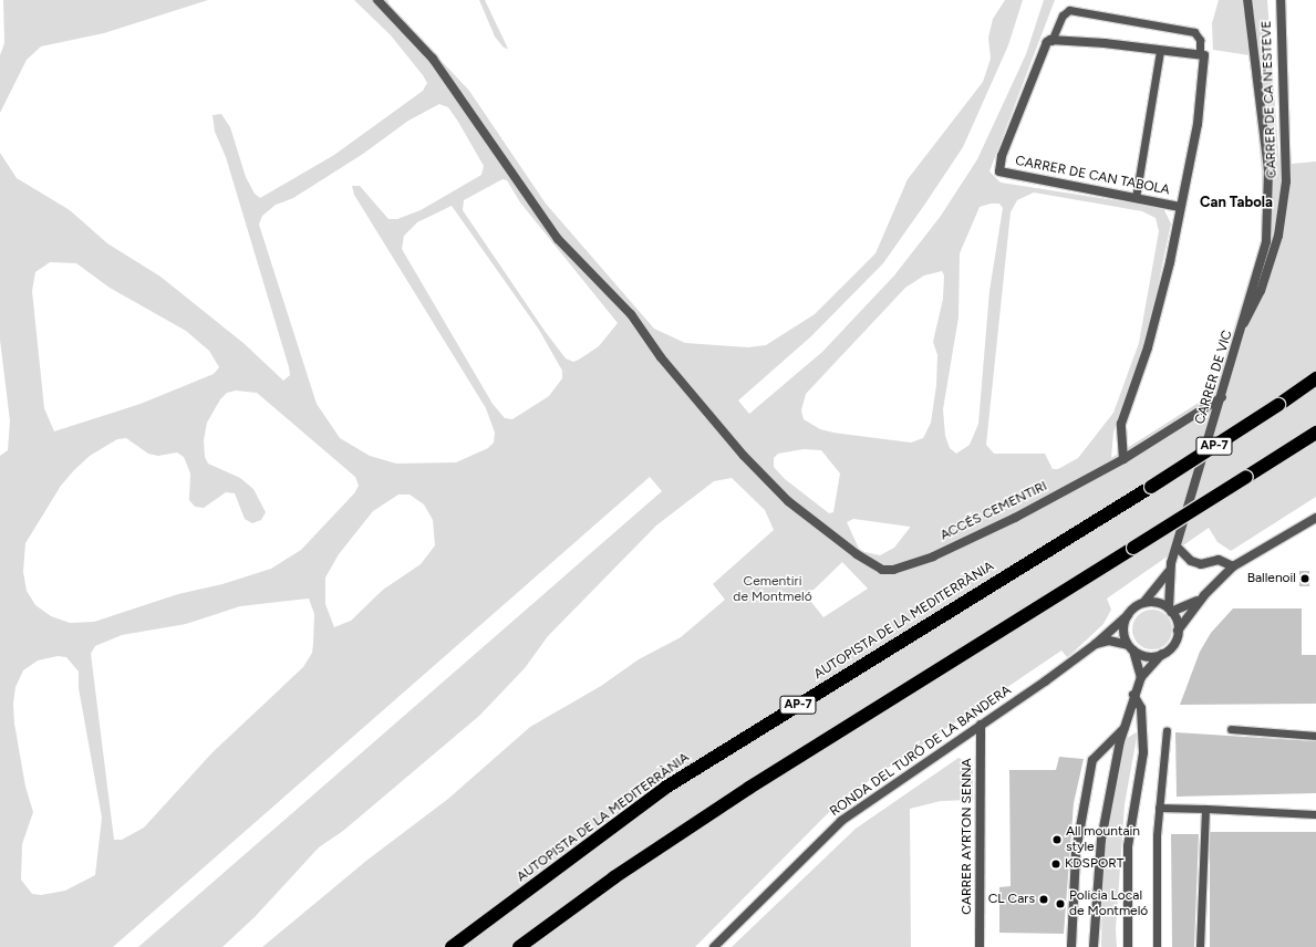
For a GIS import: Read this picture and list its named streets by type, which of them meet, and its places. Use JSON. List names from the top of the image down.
{
  "streets": {
    "highway": ["AP-7", "AUTOPISTA DE LA MEDITERRÀNIA"],
    "street": [
      "CARRER DE CA N'ESTEVE",
      "CARRER DE CAN TABOLA",
      "CARRER DE VIC",
      "ACCÉS CEMENTIRI",
      "RONDA DEL TURÓ DE LA BANDERA",
      "CARRER AYRTON SENNA"
    ]
  },
  "crossings": [
    ["CARRER DE CA N'ESTEVE", "CARRER DE VIC"],
    ["CARRER DE CAN TABOLA", "ACCÉS CEMENTIRI"],
    ["CARRER DE VIC", "ACCÉS CEMENTIRI"],
    ["CARRER DE VIC", "RONDA DEL TURÓ DE LA BANDERA"],
    ["RONDA DEL TURÓ DE LA BANDERA", "CARRER AYRTON SENNA"]
  ],
  "districts": ["Can Tabola"],
  "parks": ["Cementiri de Montmeló"],
  "places": [
    "Ballenoil",
    "All mountain style",
    "KDSPORT",
    "CL Cars",
    "Policia Local de Montmeló"
  ]
}
